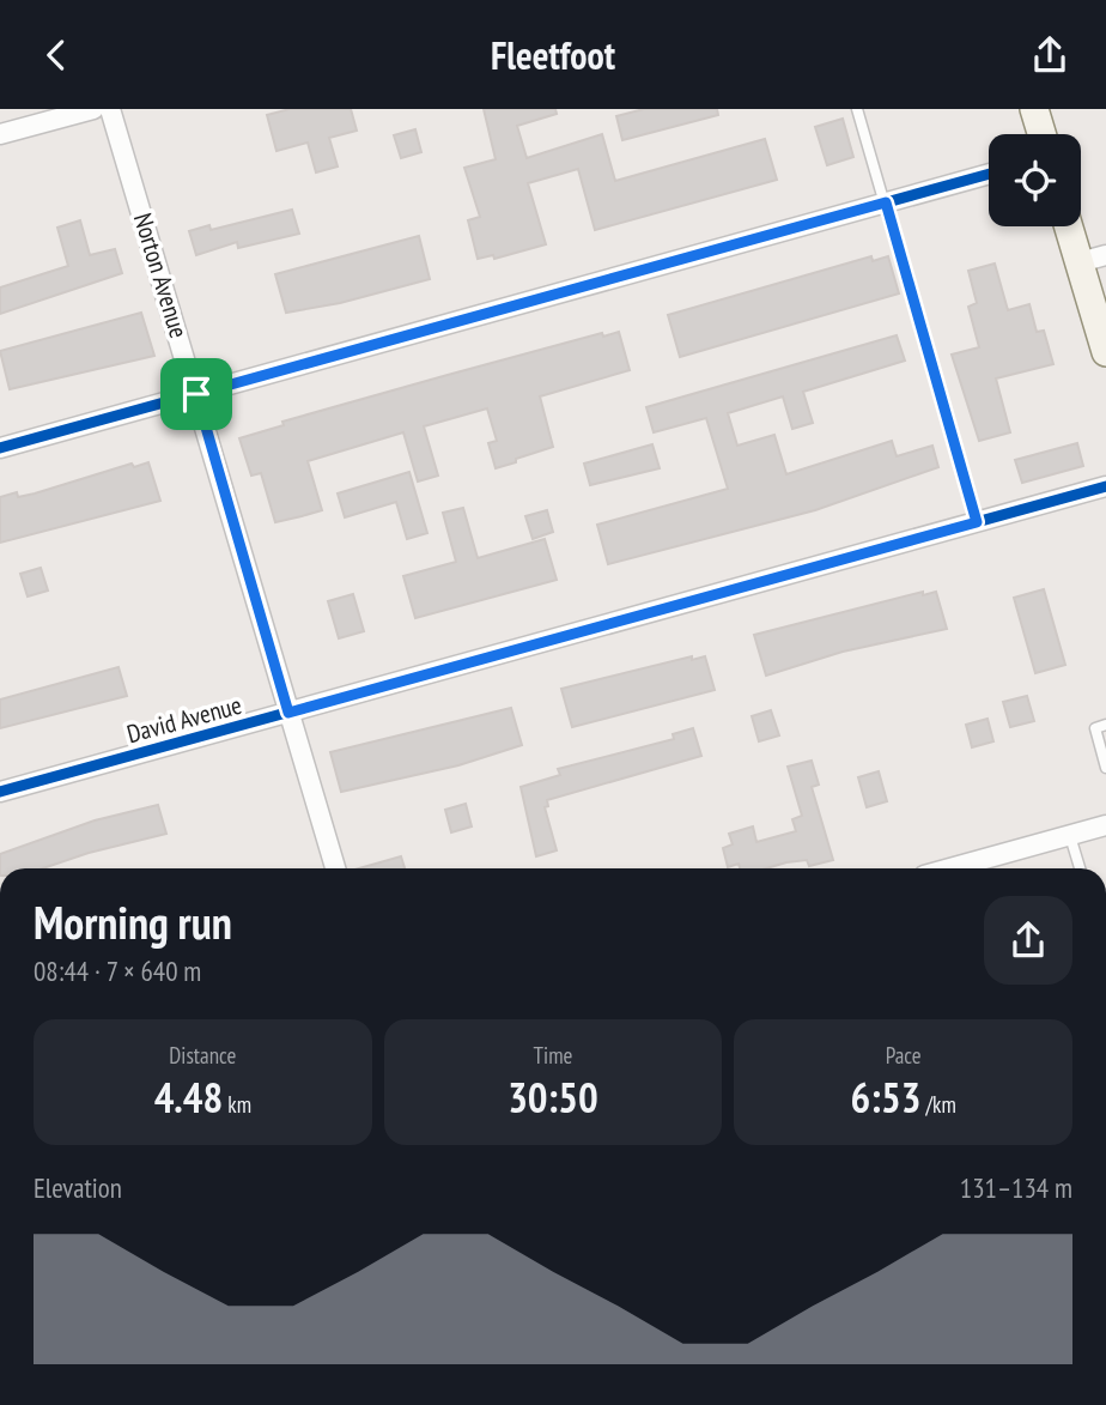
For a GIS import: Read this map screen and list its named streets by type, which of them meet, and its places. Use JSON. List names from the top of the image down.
{
  "streets": {
    "street": ["Norton Avenue", "David Avenue"]
  },
  "crossings": [
    ["Norton Avenue", "David Avenue"]
  ],
  "page": {
    "header": "Fleetfoot",
    "heading": ["Morning run", "08:44 · 7 × 640 m"],
    "stats": [
      ["Distance", "4.48 km"],
      ["Time", "30:50"],
      ["Pace", "6:53 /km"]
    ],
    "chart": ["Elevation", "131–134 m"]
  }
}
